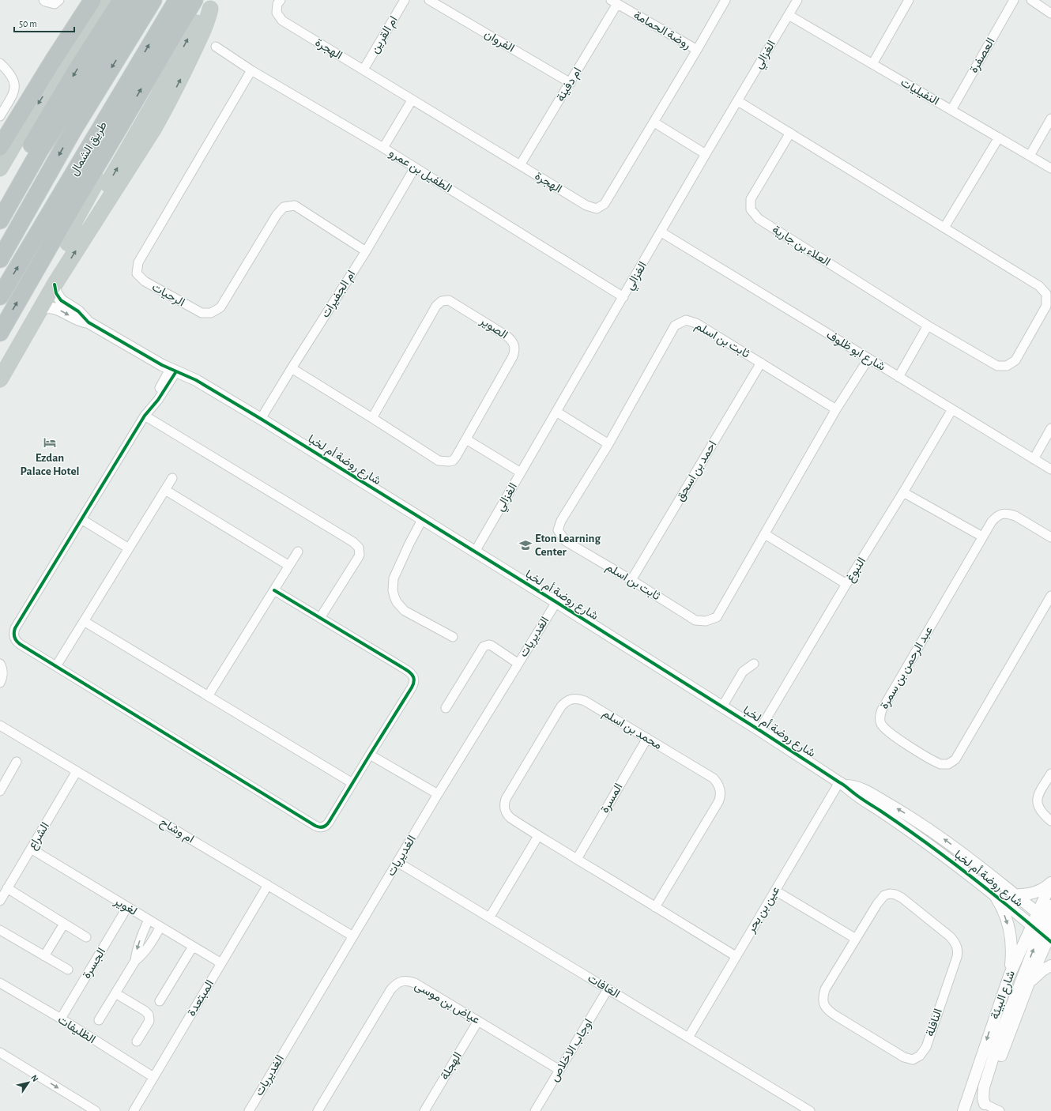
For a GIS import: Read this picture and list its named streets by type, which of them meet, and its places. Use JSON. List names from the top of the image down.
{
  "streets": {
    "highway": ["طريق الشمال"],
    "street": [
      "روضة الحمامة",
      "ام القرين",
      "الفروان",
      "الهجرة",
      "الغزالي",
      "العصفرة",
      "ام دفينة",
      "النفيليات",
      "الطفيل بن عمرو",
      "العلاء بن جارية",
      "ام الجفيرات",
      "الرحيات",
      "الصوير",
      "ثابت بن اسلم",
      "شارع ابو ظلوف",
      "شارع روضة أم لخبا",
      "احمد بن اسحق",
      "النبوغ",
      "الغديريات",
      "عبد الرحمن بن سمرة",
      "محمد بن اسلم",
      "المسرة",
      "ام وشاح",
      "الشراع",
      "لغوير",
      "عين بن بحر",
      "الجسرة",
      "الغافات",
      "شارع البيئة",
      "المبتعدة",
      "عياض بن موسى",
      "النافلة",
      "الظليفات",
      "اوجاب الاخلاص",
      "الهجلة"
    ]
  },
  "crossings": [
    ["روضة الحمامة", "الهجرة"],
    ["روضة الحمامة", "ام دفينة"],
    ["ام القرين", "الهجرة"],
    ["الفروان", "ام دفينة"],
    ["الهجرة", "ام دفينة"],
    ["الغزالي", "النفيليات"],
    ["الغزالي", "الطفيل بن عمرو"],
    ["الغزالي", "العلاء بن جارية"],
    ["الغزالي", "شارع ابو ظلوف"],
    ["الغزالي", "شارع روضة أم لخبا"],
    ["العصفرة", "النفيليات"],
    ["الطفيل بن عمرو", "ام الجفيرات"],
    ["الطفيل بن عمرو", "الرحيات"],
    ["ام الجفيرات", "الرحيات"],
    ["ام الجفيرات", "الصوير"],
    ["ام الجفيرات", "شارع روضة أم لخبا"],
    ["ثابت بن اسلم", "شارع ابو ظلوف"],
    ["ثابت بن اسلم", "احمد بن اسحق"],
    ["شارع ابو ظلوف", "النبوغ"],
    ["شارع روضة أم لخبا", "النبوغ"],
    ["شارع روضة أم لخبا", "الغديريات"],
    ["شارع روضة أم لخبا", "عين بن بحر"],
    ["شارع روضة أم لخبا", "شارع البيئة"],
    ["الغديريات", "ام وشاح"],
    ["الغديريات", "الغافات"],
    ["محمد بن اسلم", "المسرة"],
    ["محمد بن اسلم", "عين بن بحر"],
    ["ام وشاح", "الشراع"],
    ["ام وشاح", "المبتعدة"],
    ["الشراع", "لغوير"],
    ["لغوير", "الجسرة"],
    ["لغوير", "المبتعدة"],
    ["عين بن بحر", "الغافات"],
    ["الجسرة", "الظليفات"],
    ["الغافات", "اوجاب الاخلاص"],
    ["المبتعدة", "الظليفات"],
    ["عياض بن موسى", "اوجاب الاخلاص"],
    ["عياض بن موسى", "الهجلة"]
  ],
  "places": {
    "hotel": ["Ezdan Palace Hotel"],
    "school or university": ["Eton Learning Center"]
  },
  "scale_bar": "50 m",
  "north": "top right"
}
